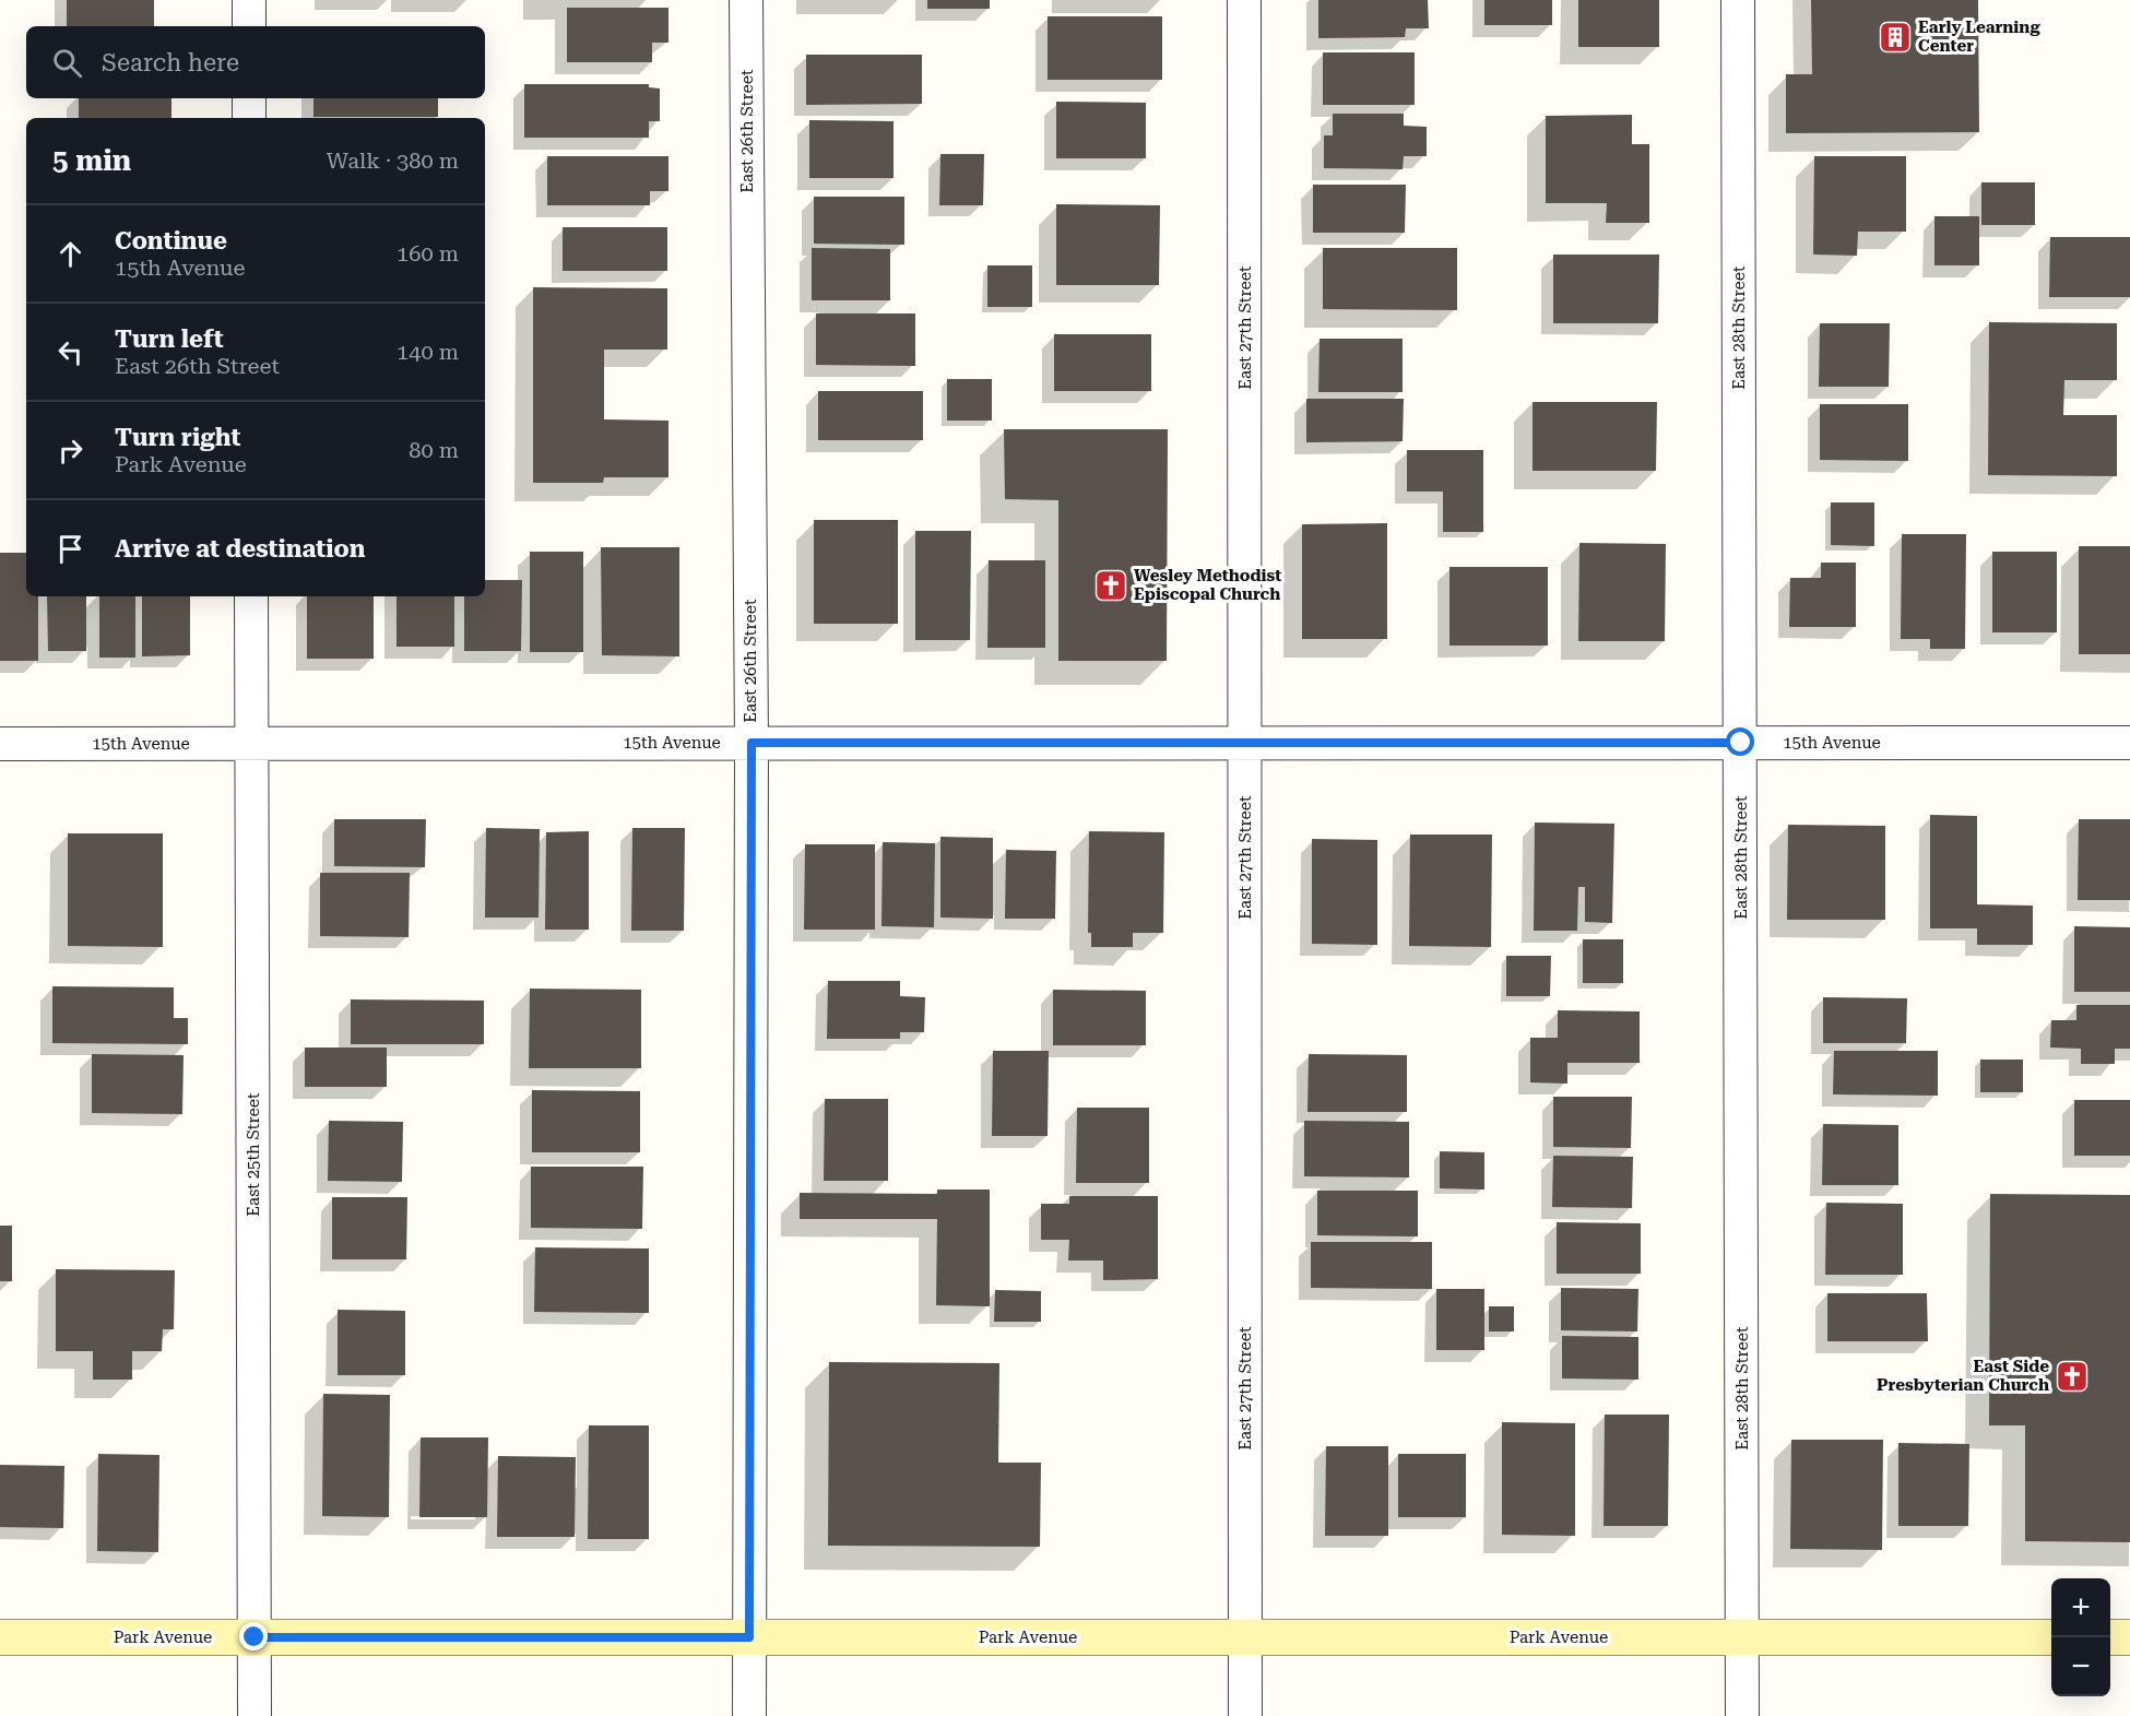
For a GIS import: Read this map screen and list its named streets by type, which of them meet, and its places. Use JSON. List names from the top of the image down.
{
  "streets": {
    "street": [
      "East 26th Street",
      "East 27th Street",
      "East 28th Street",
      "15th Avenue",
      "East 25th Street",
      "Park Avenue"
    ]
  },
  "crossings": [
    ["East 26th Street", "15th Avenue"],
    ["East 26th Street", "Park Avenue"],
    ["East 27th Street", "15th Avenue"],
    ["East 27th Street", "Park Avenue"],
    ["East 28th Street", "15th Avenue"],
    ["East 28th Street", "Park Avenue"],
    ["15th Avenue", "East 25th Street"],
    ["East 25th Street", "Park Avenue"]
  ],
  "places": {
    "building": ["Early Learning Center"],
    "church": ["Wesley Methodist Episcopal Church", "East Side Presbyterian Church"]
  },
  "page": {
    "search": "Search here",
    "heading": ["5 min", "Walk · 380 m"],
    "list": [
      ["Continue", "15th Avenue", "160 m"],
      ["Turn left", "East 26th Street", "140 m"],
      ["Turn right", "Park Avenue", "80 m"],
      "Arrive at destination"
    ],
    "map_buttons": ["+", "−"]
  }
}
